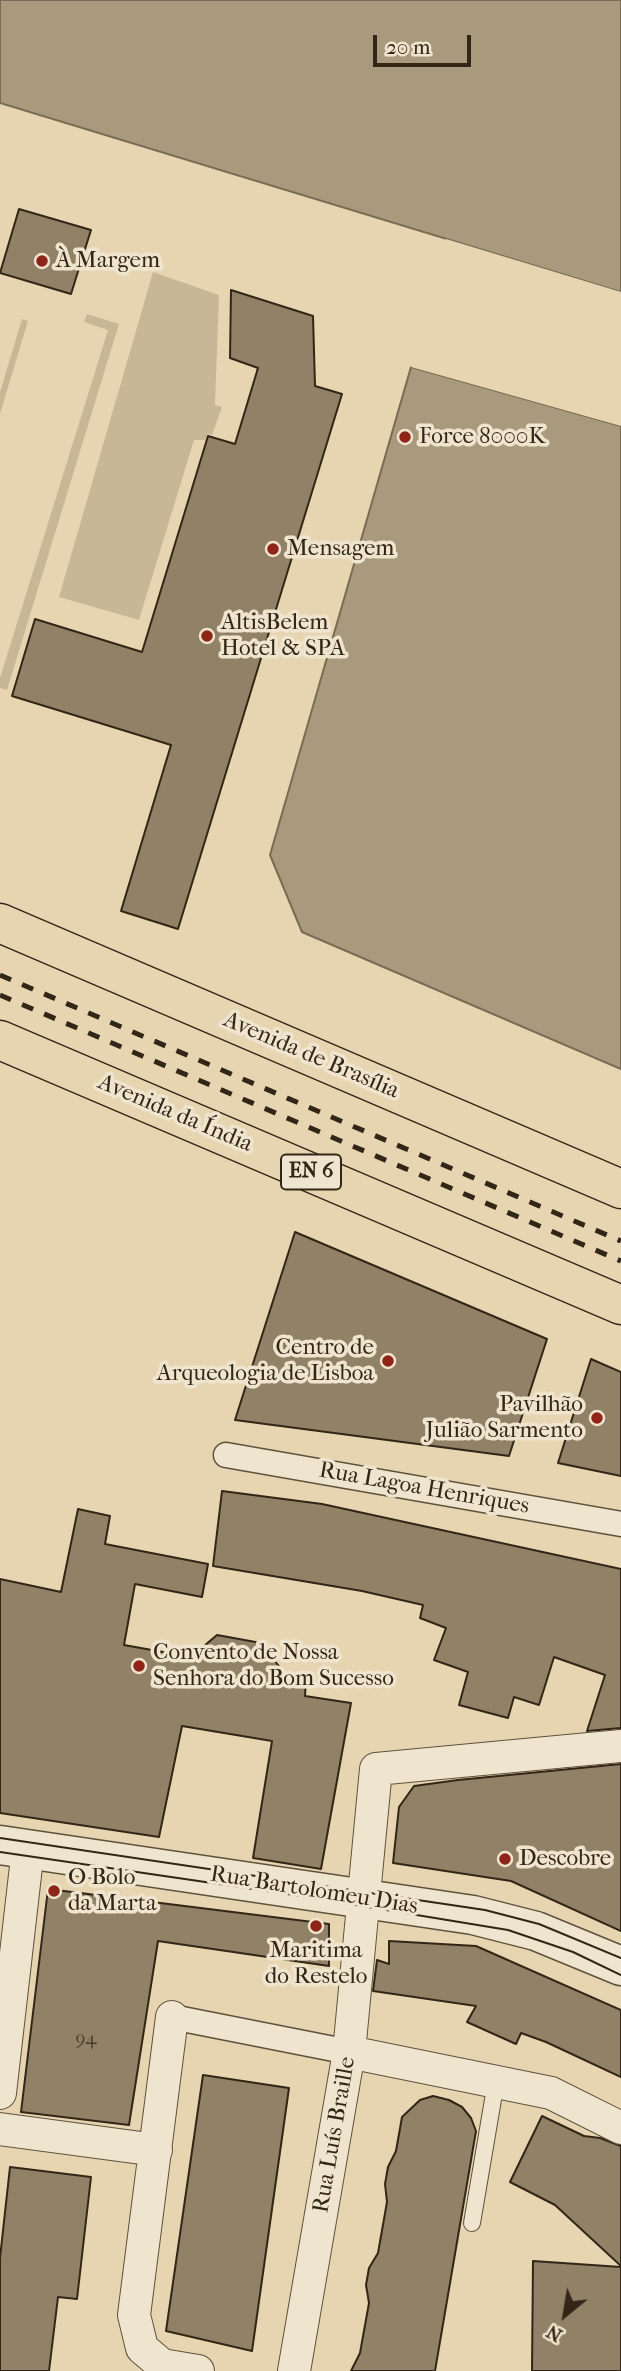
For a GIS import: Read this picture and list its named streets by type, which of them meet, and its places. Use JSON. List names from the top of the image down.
{
  "streets": {
    "main road": ["Avenida de Brasília", "Avenida da Índia", "EN 6"],
    "street": ["Rua Lagoa Henriques", "Rua Bartolomeu Dias", "Rua Luís Braille"]
  },
  "crossings": [
    ["Rua Bartolomeu Dias", "Rua Luís Braille"]
  ],
  "places": [
    "À Margem",
    "Force 8000K",
    "Mensagem",
    "AltisBelem Hotel & SPA",
    "Centro de Arqueologia de Lisboa",
    "Pavilhão Julião Sarmento",
    "Convento de Nossa Senhora do Bom Sucesso",
    "Descobre",
    "O Bolo da Marta",
    "Maritima do Restelo"
  ],
  "house_numbers": ["94"],
  "scale_bar": "20 m",
  "north": "bottom left"
}
